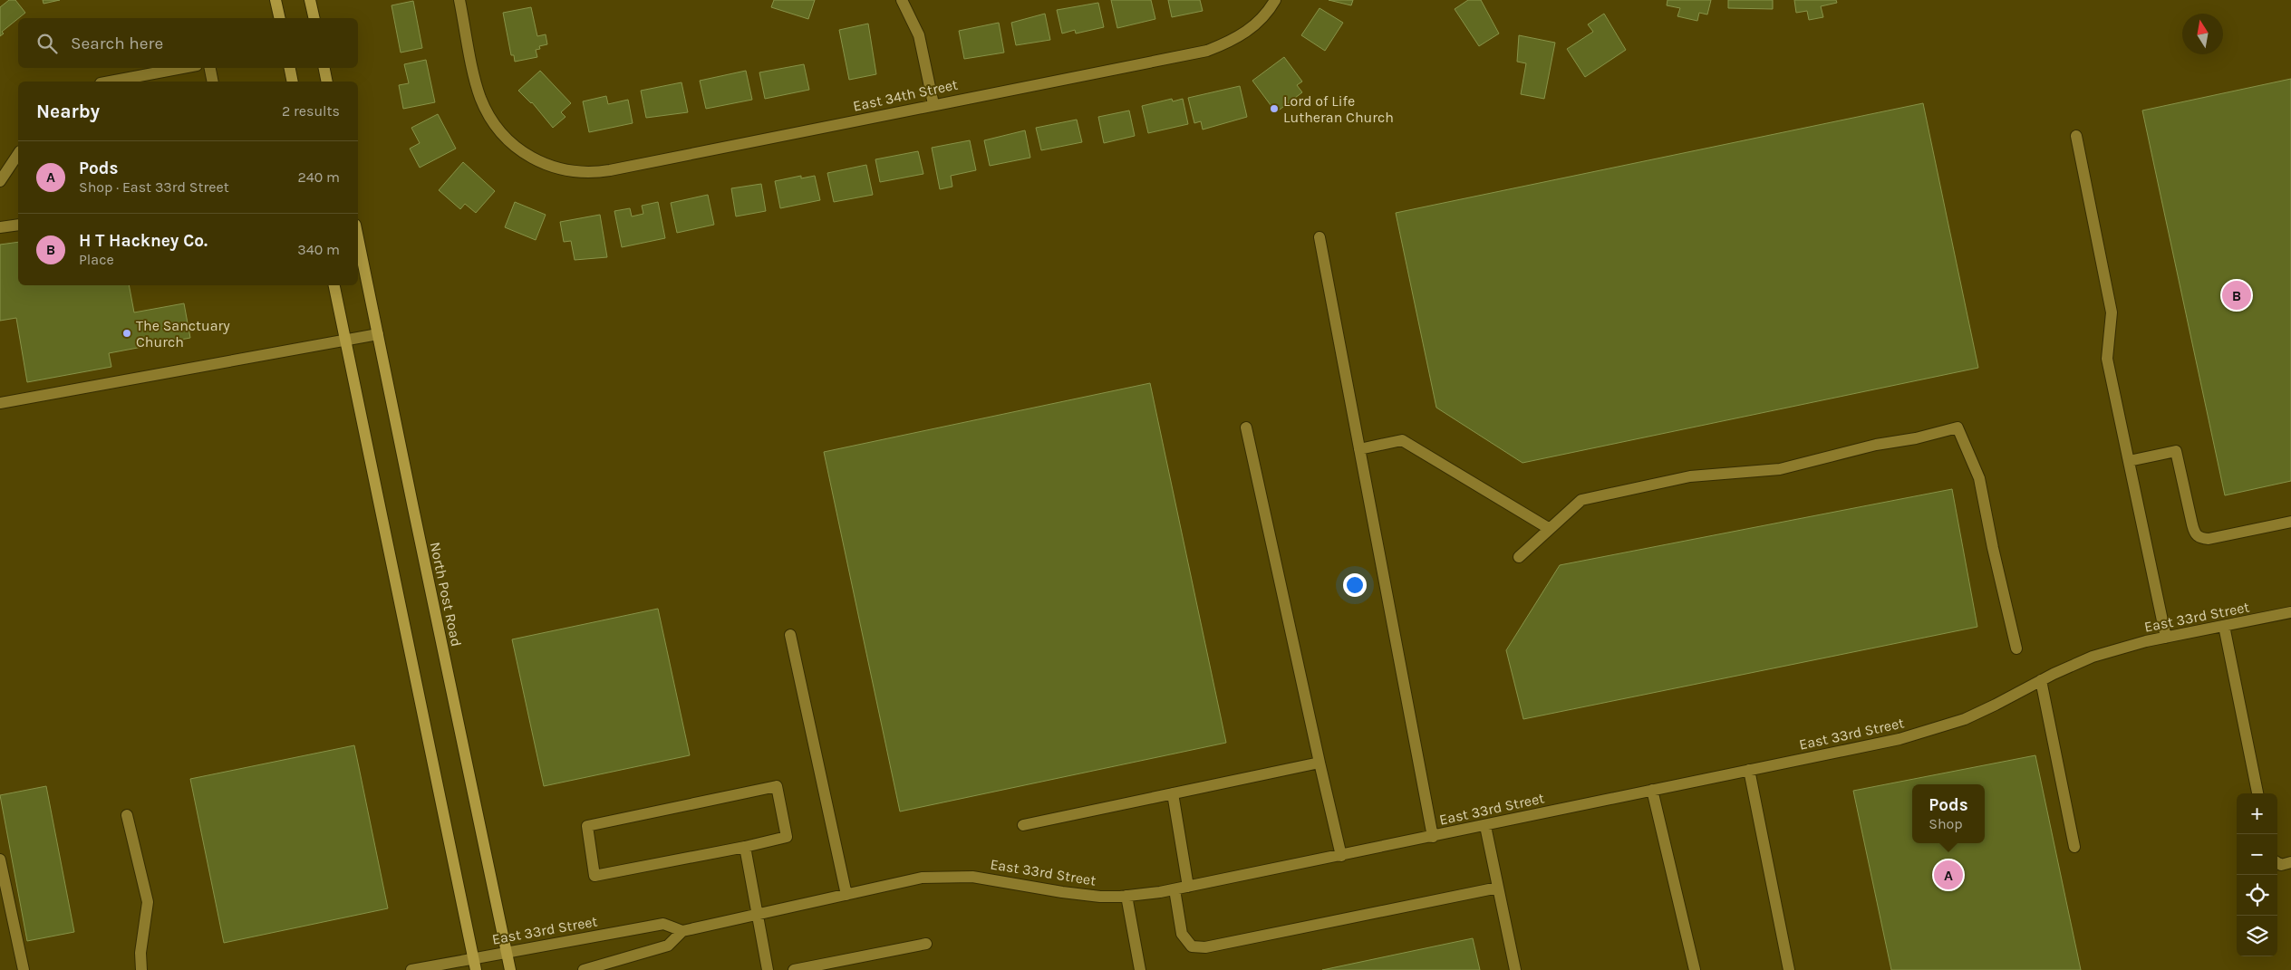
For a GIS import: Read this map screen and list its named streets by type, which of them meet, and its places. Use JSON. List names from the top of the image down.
{
  "streets": {
    "main road": ["North Post Road"],
    "street": ["East 34th Street", "East 33rd Street"]
  },
  "crossings": [
    ["North Post Road", "East 33rd Street"]
  ],
  "places": ["Lord of Life Lutheran Church", "The Sanctuary Church"],
  "north": "top",
  "page": {
    "search": "Search here",
    "heading": ["Nearby", "2 results"],
    "list": [
      {
        "mark": "A",
        "name": "Pods",
        "note": "Shop · East 33rd Street",
        "value": "240 m"
      },
      {
        "mark": "B",
        "name": "H T Hackney Co.",
        "note": "Place",
        "value": "340 m"
      }
    ],
    "pins": ["B", "A"],
    "popup": ["Pods", "Shop"],
    "map_buttons": ["+", "−"]
  }
}
